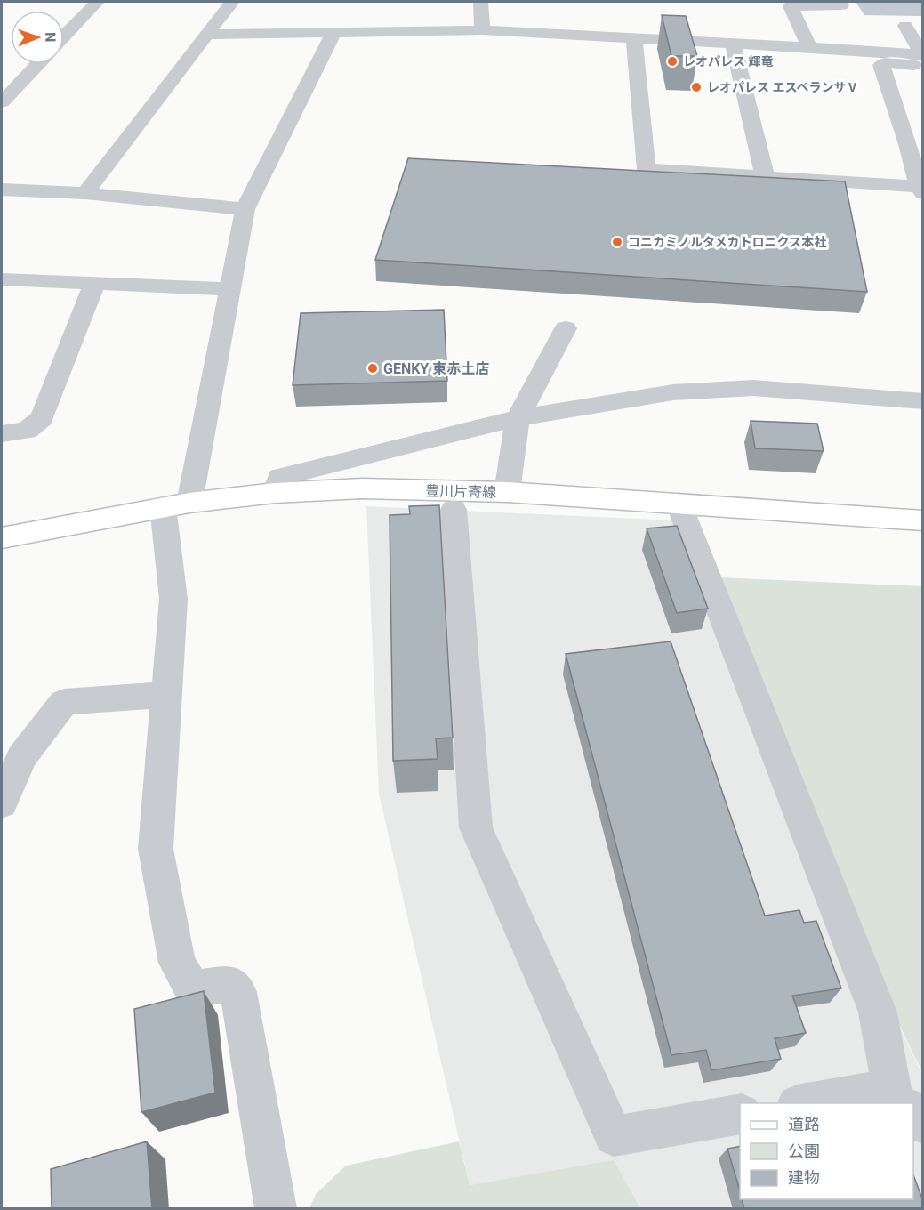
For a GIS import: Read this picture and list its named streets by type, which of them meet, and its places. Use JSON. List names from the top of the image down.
{
  "streets": {
    "main road": ["豊川片寄線"]
  },
  "places": [
    "レオパレス 輝竜",
    "レオパレス エスペランサⅤ",
    "コニカミノルタメカトロニクス本社",
    "GENKY 東赤土店"
  ],
  "legend": ["道路", "公園", "建物"],
  "north": "right"
}
